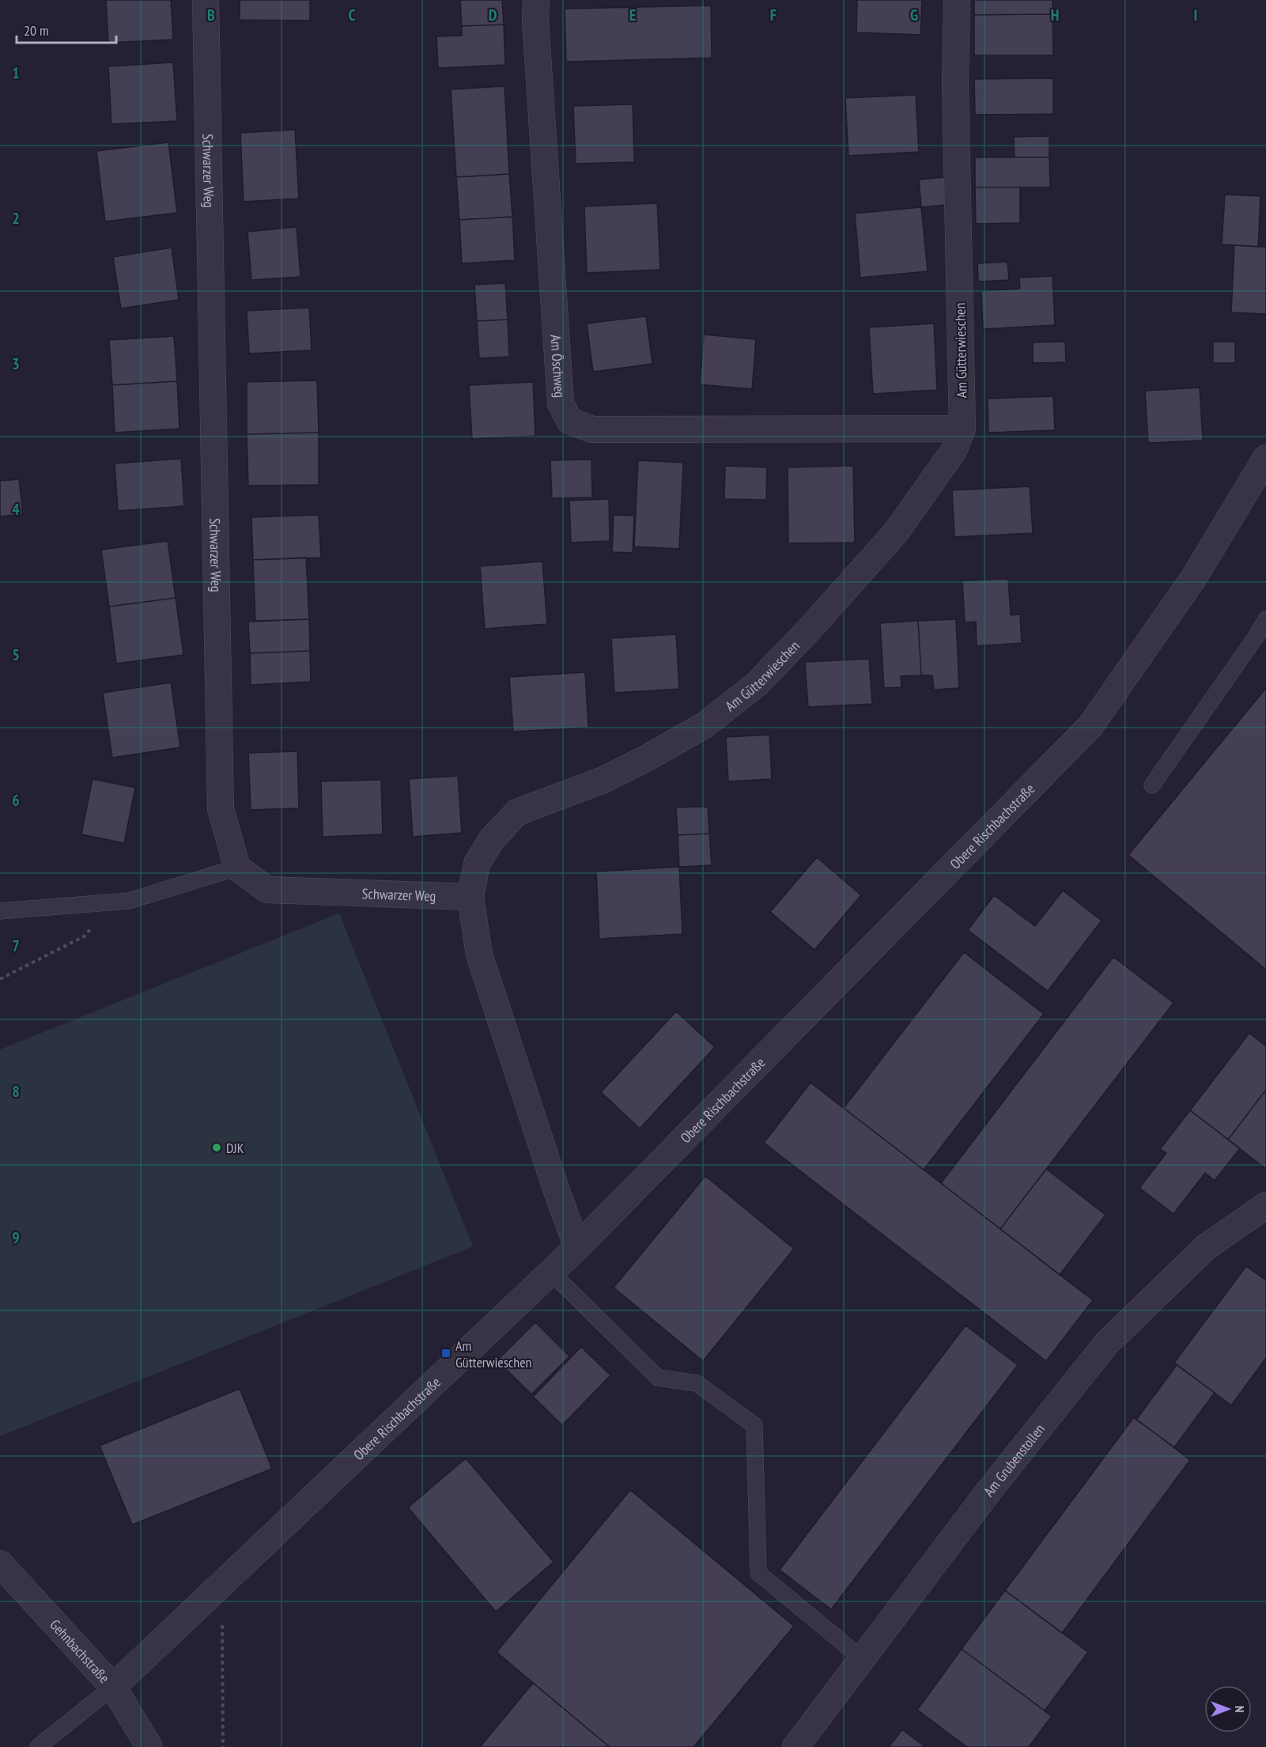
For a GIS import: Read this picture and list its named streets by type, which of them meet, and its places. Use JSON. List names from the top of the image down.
{
  "streets": {
    "street": [
      "Schwarzer Weg",
      "Am Gütterwieschen",
      "Am Öschweg",
      "Obere Rischbachstraße",
      "Am Grubenstollen",
      "Gehnbachstraße"
    ]
  },
  "crossings": [
    ["Schwarzer Weg", "Am Gütterwieschen"],
    ["Am Gütterwieschen", "Am Öschweg"],
    ["Am Gütterwieschen", "Obere Rischbachstraße"],
    ["Obere Rischbachstraße", "Gehnbachstraße"]
  ],
  "places": {
    "other": ["DJK"],
    "transit": ["Am Gütterwieschen"]
  },
  "scale_bar": "20 m",
  "north": "right",
  "grid": {
    "columns": [
      "B",
      "C",
      "D",
      "E",
      "F",
      "G",
      "H",
      "I"
    ],
    "rows": [
      "1",
      "2",
      "3",
      "4",
      "5",
      "6",
      "7",
      "8",
      "9"
    ]
  }
}
